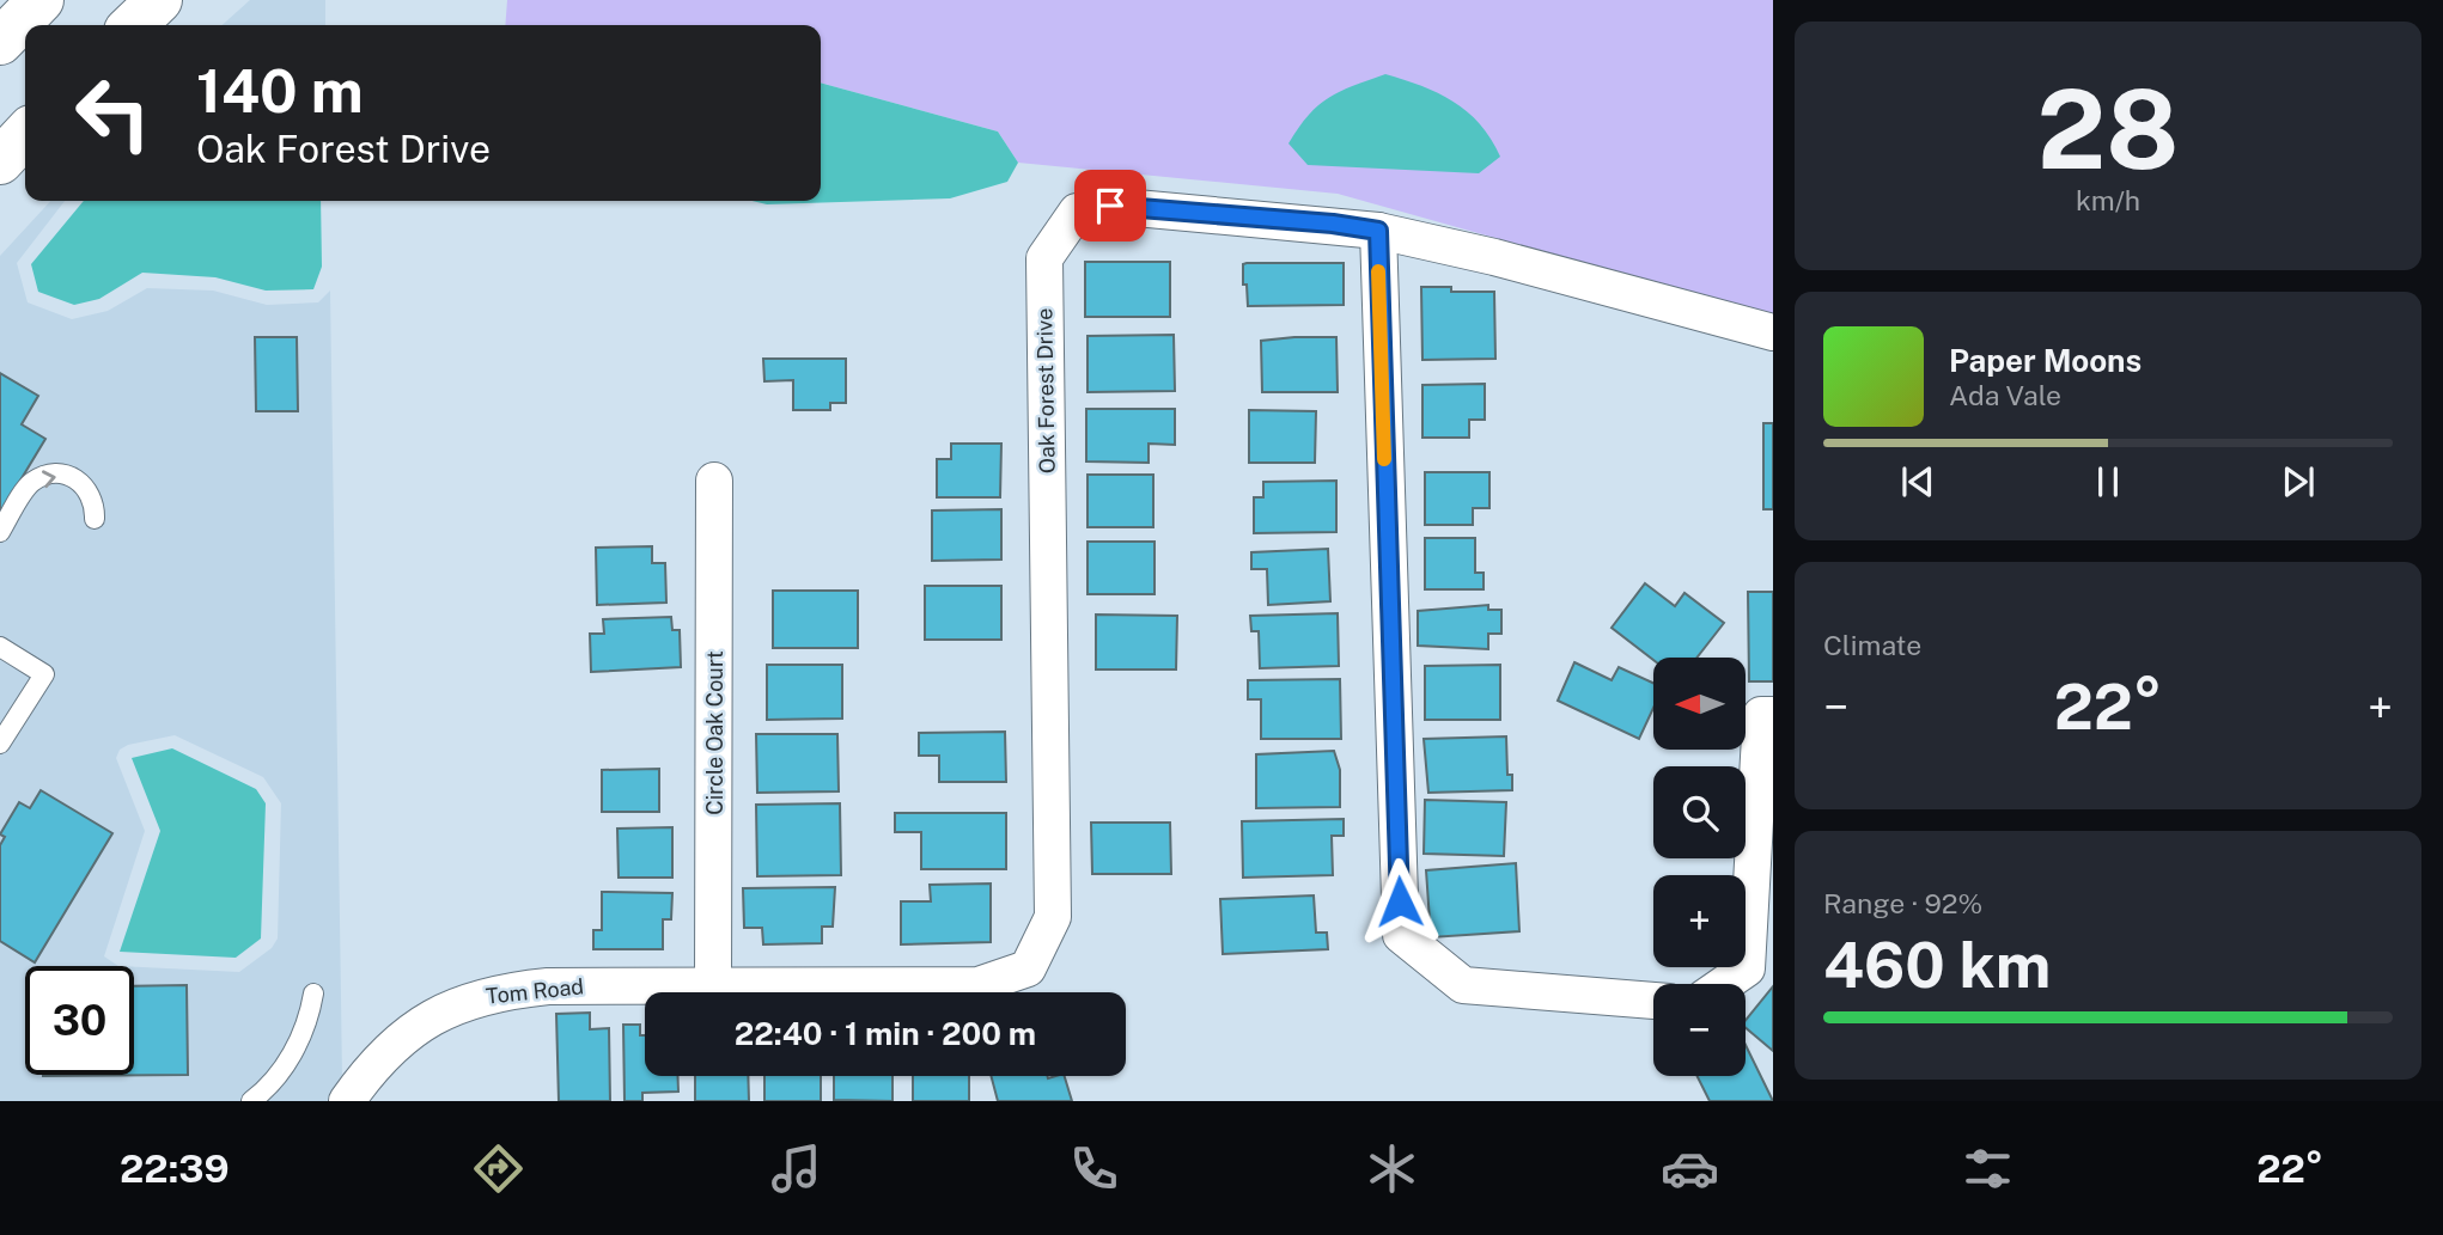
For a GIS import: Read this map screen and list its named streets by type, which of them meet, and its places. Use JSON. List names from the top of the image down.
{
  "streets": {
    "street": ["Oak Forest Drive", "Circle Oak Court", "Tom Road"]
  },
  "crossings": [
    ["Oak Forest Drive", "Circle Oak Court"],
    ["Oak Forest Drive", "Tom Road"],
    ["Circle Oak Court", "Tom Road"]
  ],
  "north": "left",
  "page": {
    "tile": [
      ["28", "km/h"],
      "Climate",
      ["Range · 92%", "460 km"]
    ],
    "turn": ["140 m", "Oak Forest Drive"],
    "song": ["Paper Moons", "Ada Vale"],
    "map_buttons": ["+", "−"],
    "heat": ["−", "22°", "+"],
    "limit": "30",
    "trip": "22:40 · 1 min · 200 m",
    "tabs": ["22:39", "22°"]
  }
}
